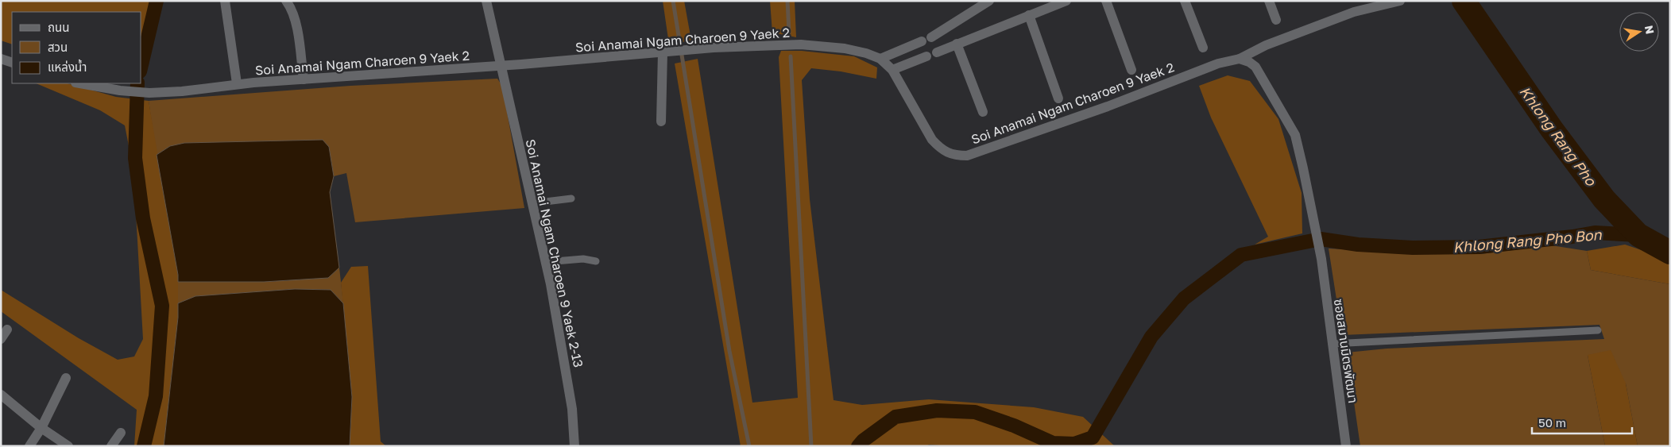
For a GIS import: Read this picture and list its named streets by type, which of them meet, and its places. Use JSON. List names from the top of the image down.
{
  "streets": {
    "street": ["Soi Anamai Ngam Charoen 9 Yaek 2", "Soi Anamai Ngam Charoen 9 Yaek 2-13", "ซอยสมานมิตรพัฒนา"]
  },
  "crossings": [
    ["Soi Anamai Ngam Charoen 9 Yaek 2", "Soi Anamai Ngam Charoen 9 Yaek 2-13"],
    ["Soi Anamai Ngam Charoen 9 Yaek 2", "ซอยสมานมิตรพัฒนา"]
  ],
  "water": ["Khlong Rang Pho", "Khlong Rang Pho Bon"],
  "legend": ["ถนน", "สวน", "แหล่งน้ำ"],
  "scale_bar": "50 m",
  "north": "right"
}
